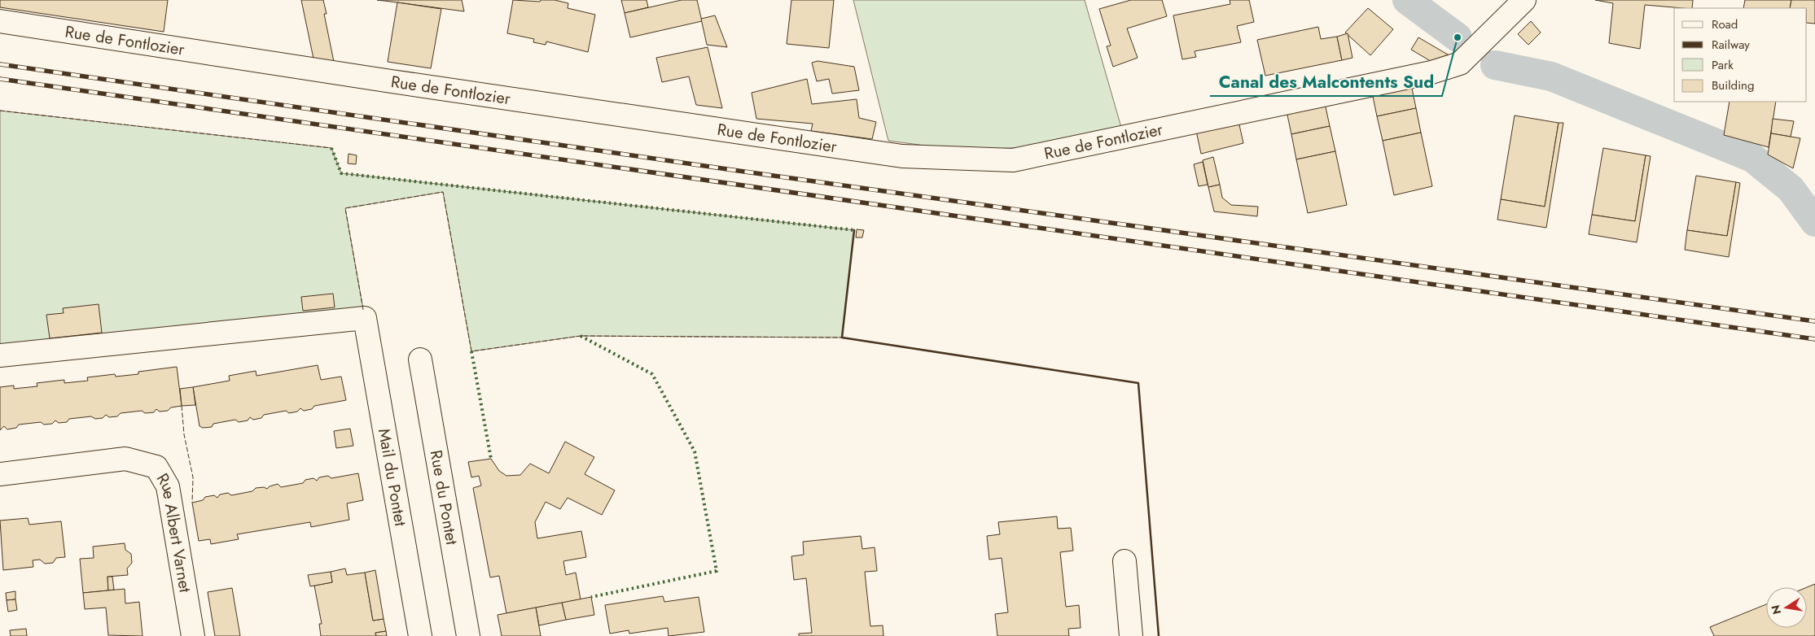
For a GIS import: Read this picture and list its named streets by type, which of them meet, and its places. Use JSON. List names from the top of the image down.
{
  "streets": {
    "street": [
      "Rue de Fontlozier",
      "Mail du Pontet",
      "Rue du Pontet",
      "Rue Albert Varnet"
    ]
  },
  "places": ["Canal des Malcontents Sud"],
  "legend": [
    "Road",
    "Railway",
    "Park",
    "Building"
  ],
  "north": "left"
}
